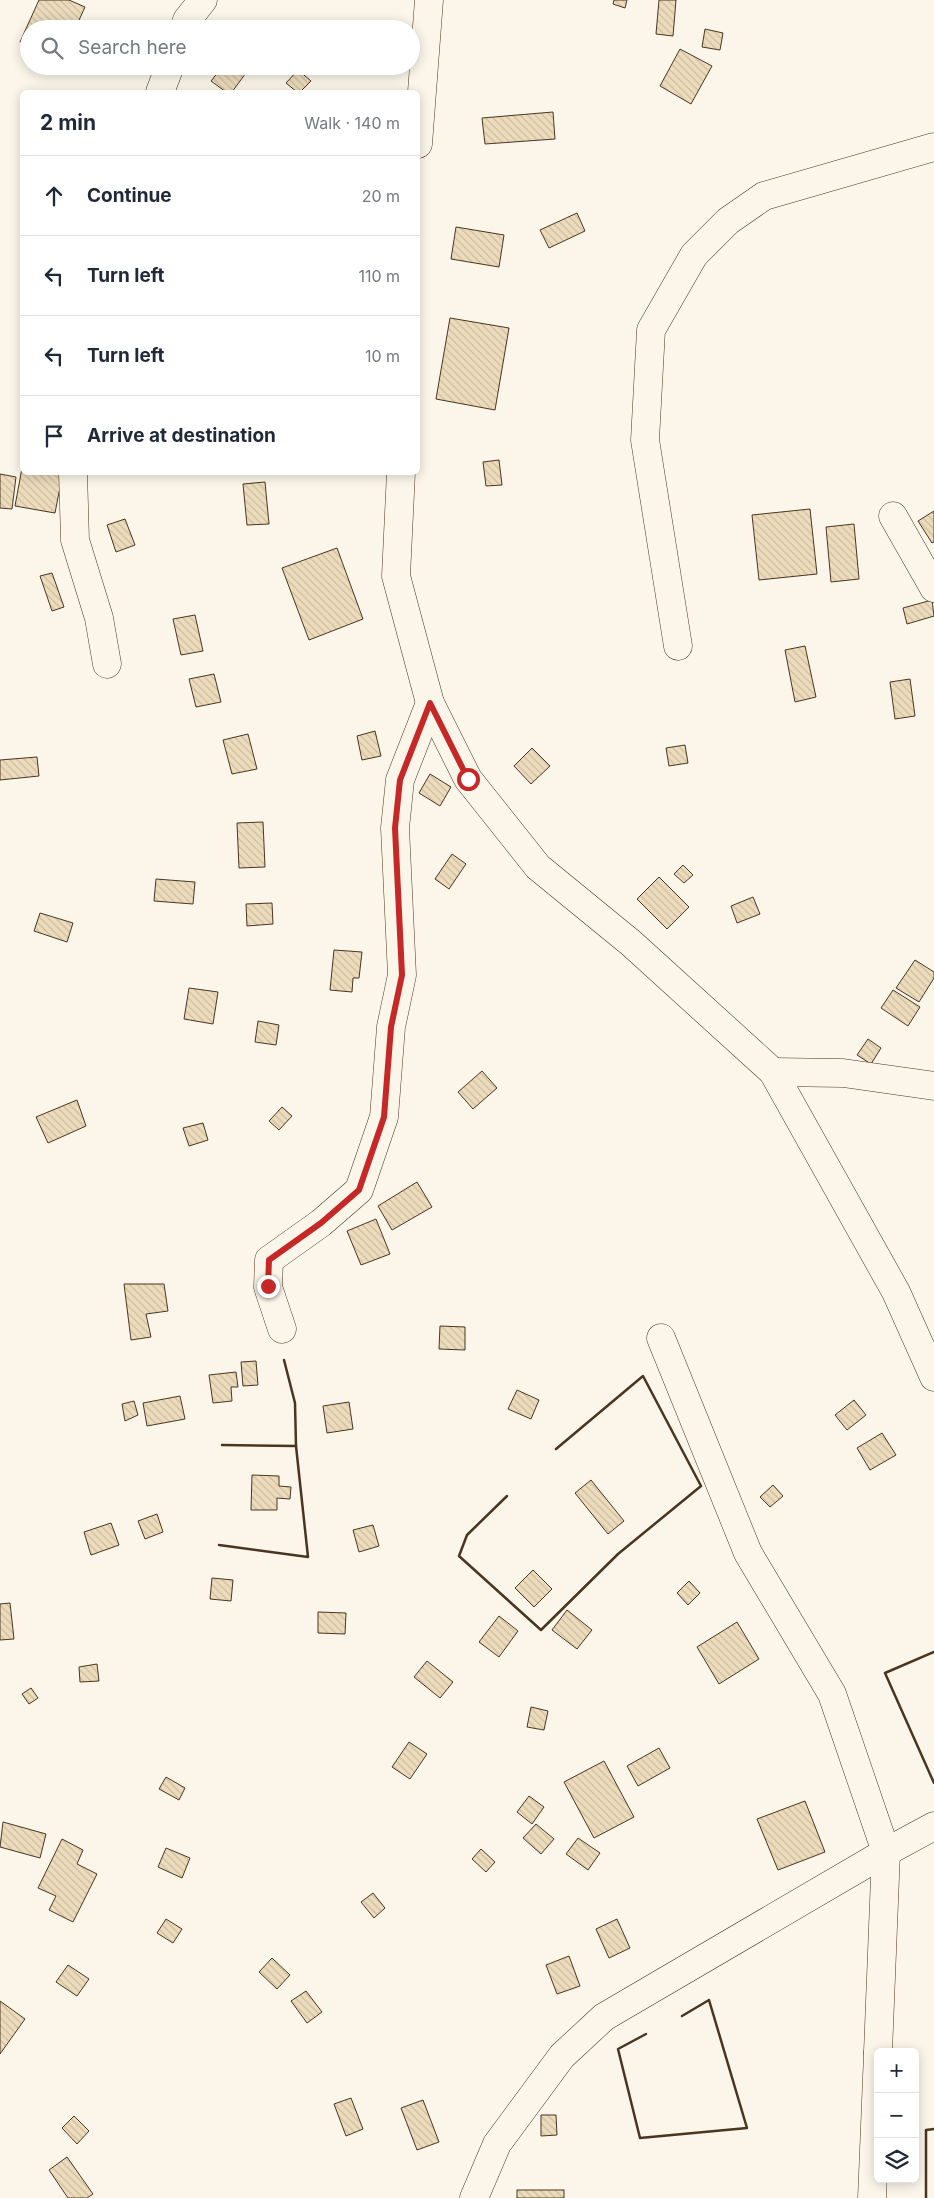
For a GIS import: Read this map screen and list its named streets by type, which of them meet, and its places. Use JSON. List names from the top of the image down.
{
  "page": {
    "search": "Search here",
    "heading": ["2 min", "Walk · 140 m"],
    "list": [
      ["Continue", "20 m"],
      ["Turn left", "110 m"],
      ["Turn left", "10 m"],
      "Arrive at destination"
    ],
    "map_buttons": ["+", "−"]
  }
}
